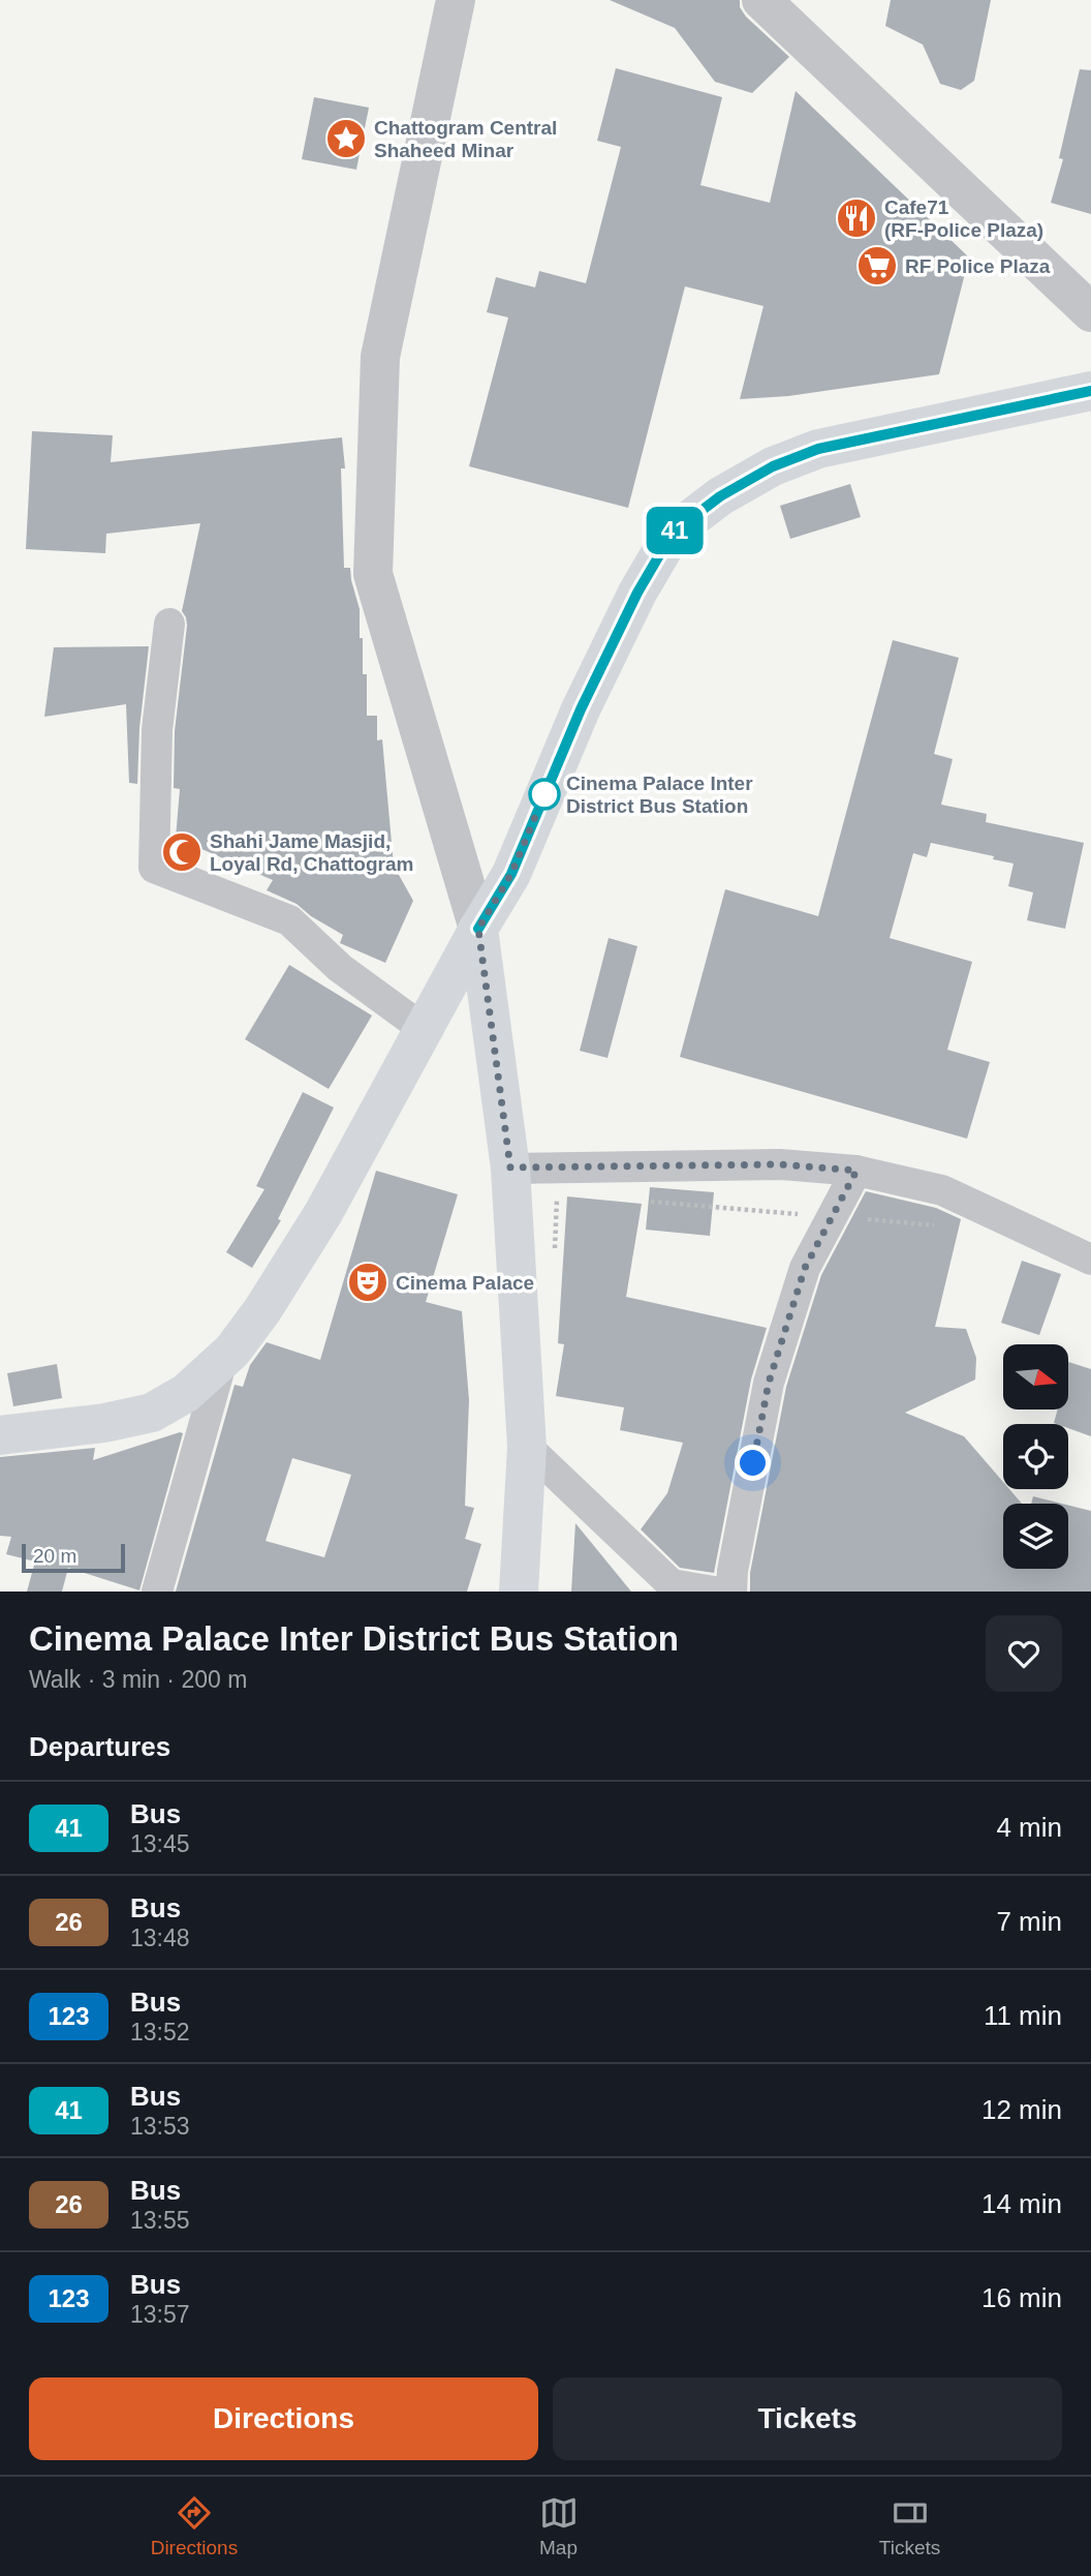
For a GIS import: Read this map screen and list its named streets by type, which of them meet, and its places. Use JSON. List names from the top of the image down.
{
  "places": {
    "place": ["Chattogram Central Shaheed Minar"],
    "restaurant": ["Cafe71 (RF-Police Plaza)"],
    "supermarket": ["RF Police Plaza"],
    "other": ["Cinema Palace Inter District Bus Station"],
    "mosque": ["Shahi Jame Masjid, Loyal Rd, Chattogram"],
    "theatre": ["Cinema Palace"]
  },
  "lines": ["bus line 41"],
  "scale_bar": "20 m",
  "north": "right",
  "page": {
    "on_map": "41",
    "scale": "20 m",
    "heading": [
      ["Cinema Palace Inter District Bus Station", "Walk · 3 min · 200 m"],
      "Departures"
    ],
    "list": [
      {
        "mark": "41",
        "name": "Bus",
        "note": "13:45",
        "value": "4 min"
      },
      {
        "mark": "26",
        "name": "Bus",
        "note": "13:48",
        "value": "7 min"
      },
      {
        "mark": "123",
        "name": "Bus",
        "note": "13:52",
        "value": "11 min"
      },
      {
        "mark": "41",
        "name": "Bus",
        "note": "13:53",
        "value": "12 min"
      },
      {
        "mark": "26",
        "name": "Bus",
        "note": "13:55",
        "value": "14 min"
      },
      {
        "mark": "123",
        "name": "Bus",
        "note": "13:57",
        "value": "16 min"
      }
    ],
    "buttons": ["Directions", "Tickets"],
    "tabs": ["Directions", "Map", "Tickets"]
  }
}
